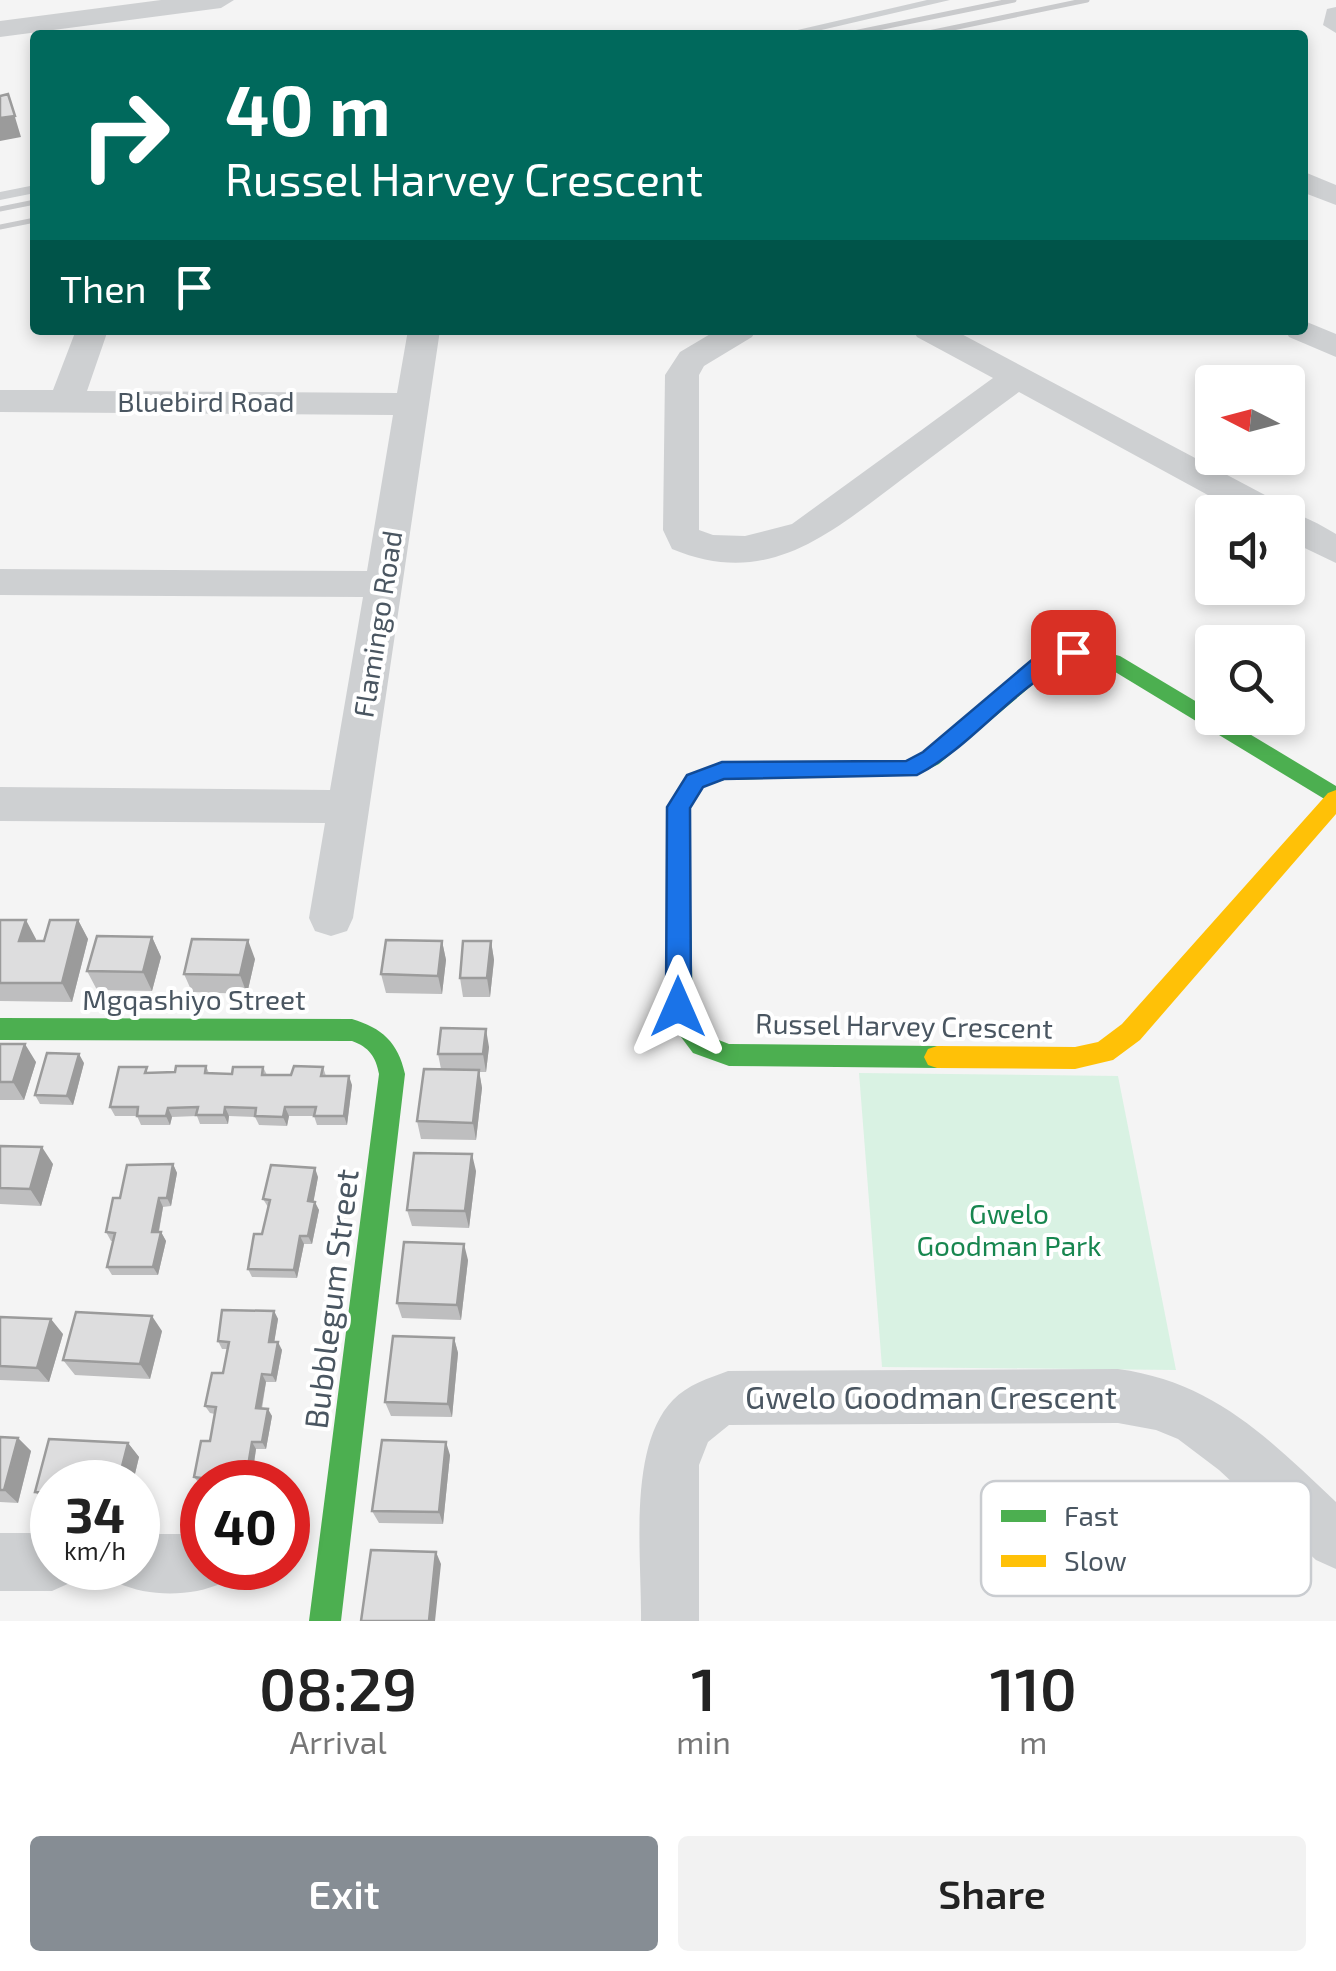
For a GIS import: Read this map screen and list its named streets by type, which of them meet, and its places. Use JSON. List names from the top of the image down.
{
  "streets": {
    "street": [
      "Bluebird Road",
      "Flamingo Road",
      "Mgqashiyo Street",
      "Russel Harvey Crescent",
      "Bubblegum Street",
      "Gwelo Goodman Crescent"
    ]
  },
  "crossings": [
    ["Bluebird Road", "Flamingo Road"],
    ["Mgqashiyo Street", "Bubblegum Street"]
  ],
  "parks": ["Gwelo Goodman Park"],
  "legend": ["Fast", "Slow"],
  "north": "left",
  "page": {
    "turn": ["40 m", "Russel Harvey Crescent"],
    "then": "Then",
    "speed": "34 km/h",
    "limit": "40",
    "eta": [
      "08:29",
      "Arrival",
      "1",
      "min",
      "110",
      "m"
    ],
    "buttons": ["Exit", "Share"]
  }
}
